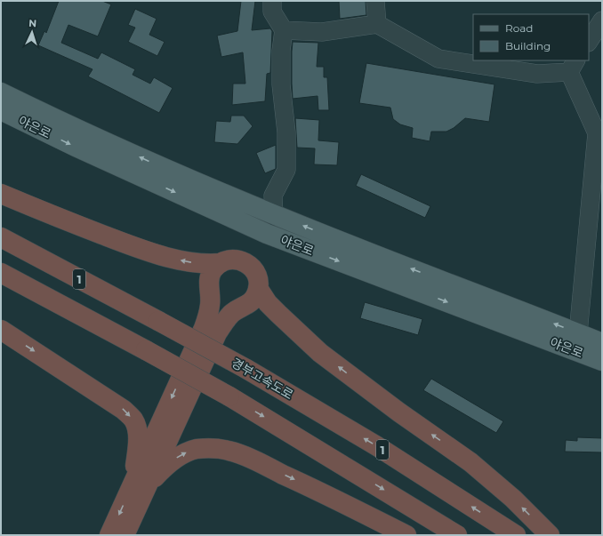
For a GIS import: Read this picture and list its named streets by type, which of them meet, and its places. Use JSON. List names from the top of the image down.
{
  "streets": {
    "highway": ["1", "경부고속도로"],
    "main road": ["야은로"]
  },
  "legend": ["Road", "Building"],
  "north": "top"
}
